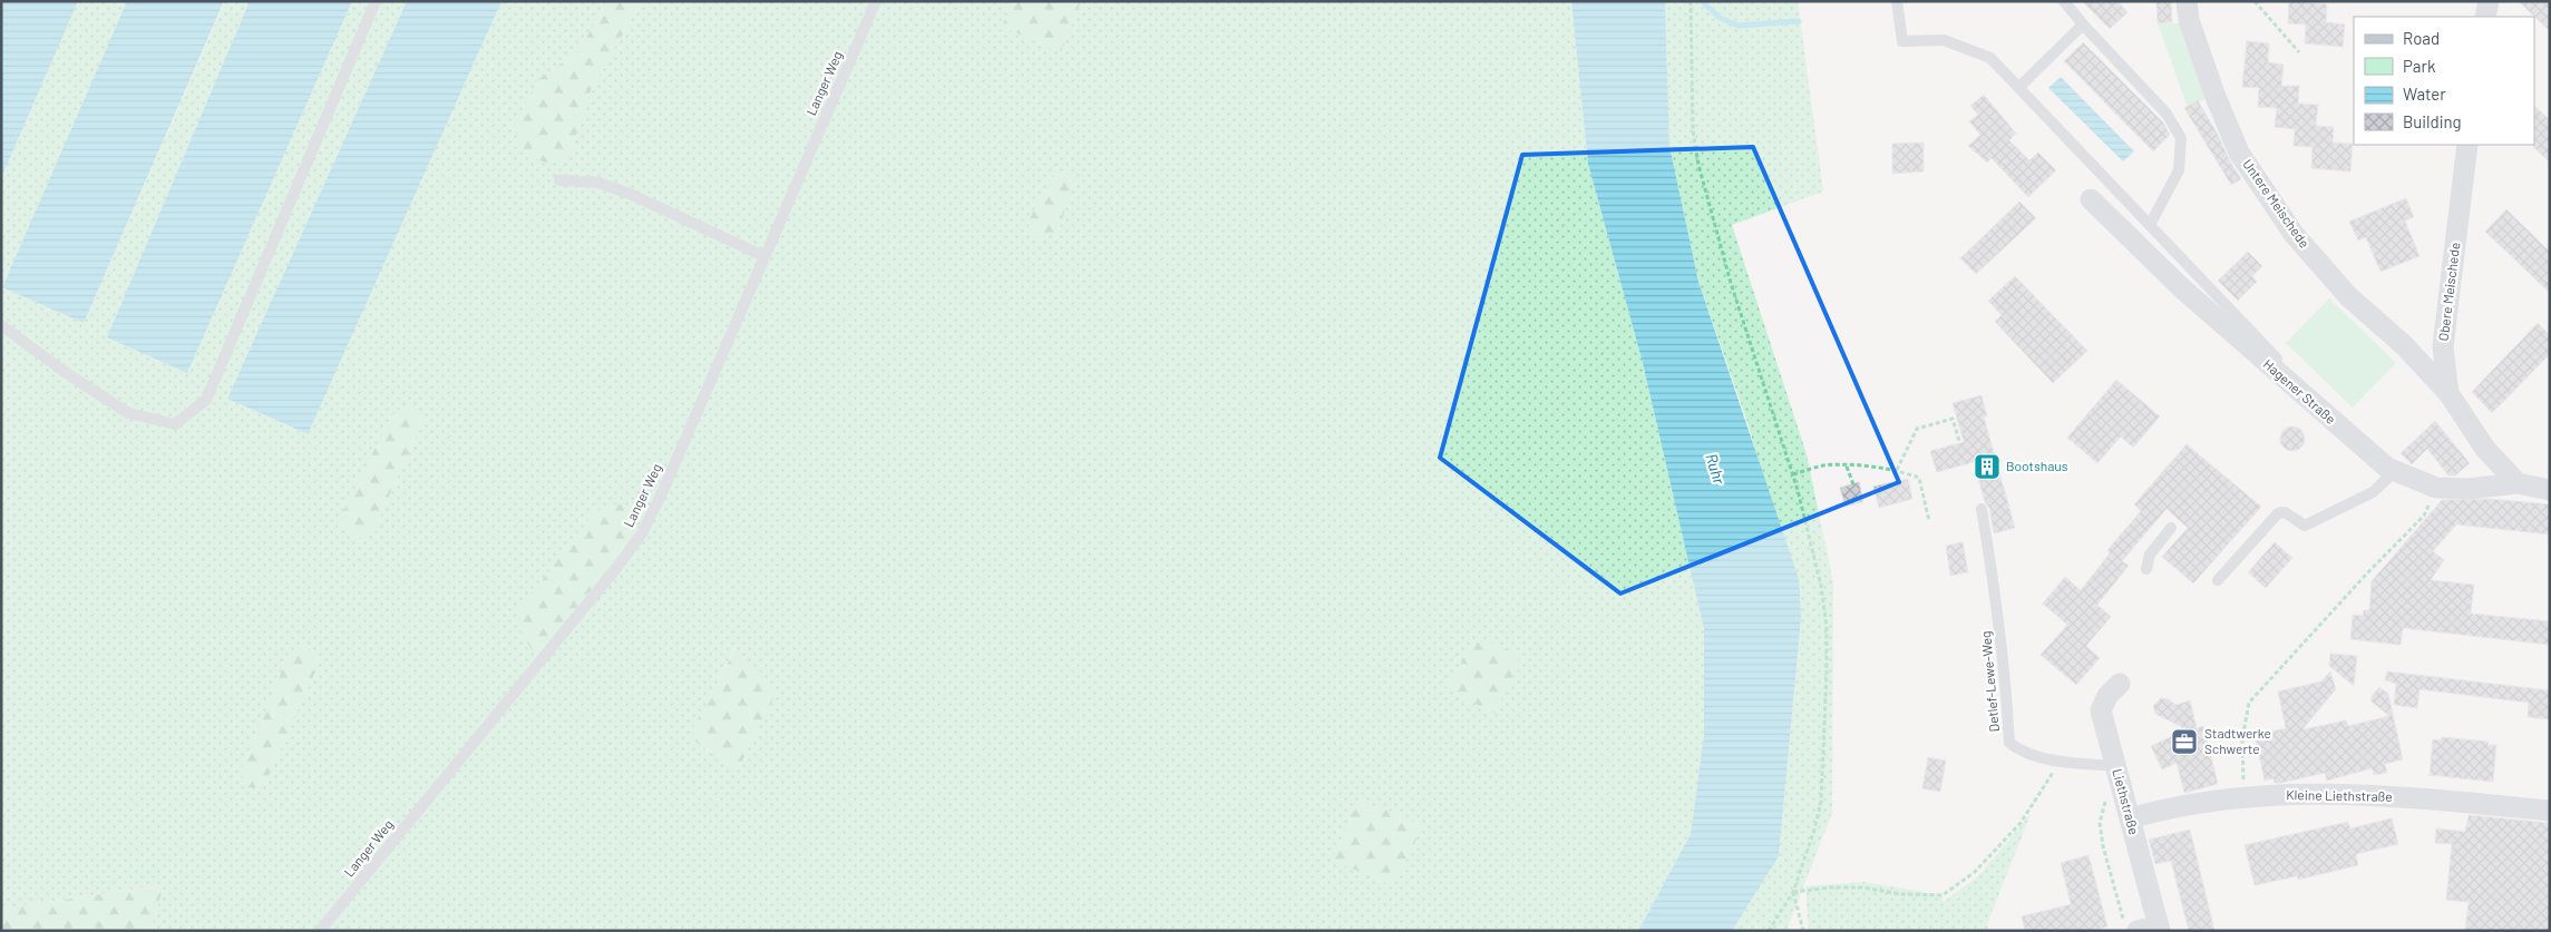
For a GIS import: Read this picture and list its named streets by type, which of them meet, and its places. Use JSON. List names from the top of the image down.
{
  "streets": {
    "street": [
      "Untere Meischede",
      "Obere Meischede",
      "Hagener Straße",
      "Kleine Liethstraße",
      "Liethstraße"
    ],
    "lane": ["Langer Weg", "Detlef-Lewe-Weg"]
  },
  "crossings": [
    ["Untere Meischede", "Obere Meischede"],
    ["Obere Meischede", "Hagener Straße"],
    ["Detlef-Lewe-Weg", "Liethstraße"],
    ["Kleine Liethstraße", "Liethstraße"]
  ],
  "water": ["Ruhr"],
  "places": {
    "building": ["Bootshaus"],
    "office": ["Stadtwerke Schwerte"]
  },
  "legend": [
    "Road",
    "Park",
    "Water",
    "Building"
  ]
}
